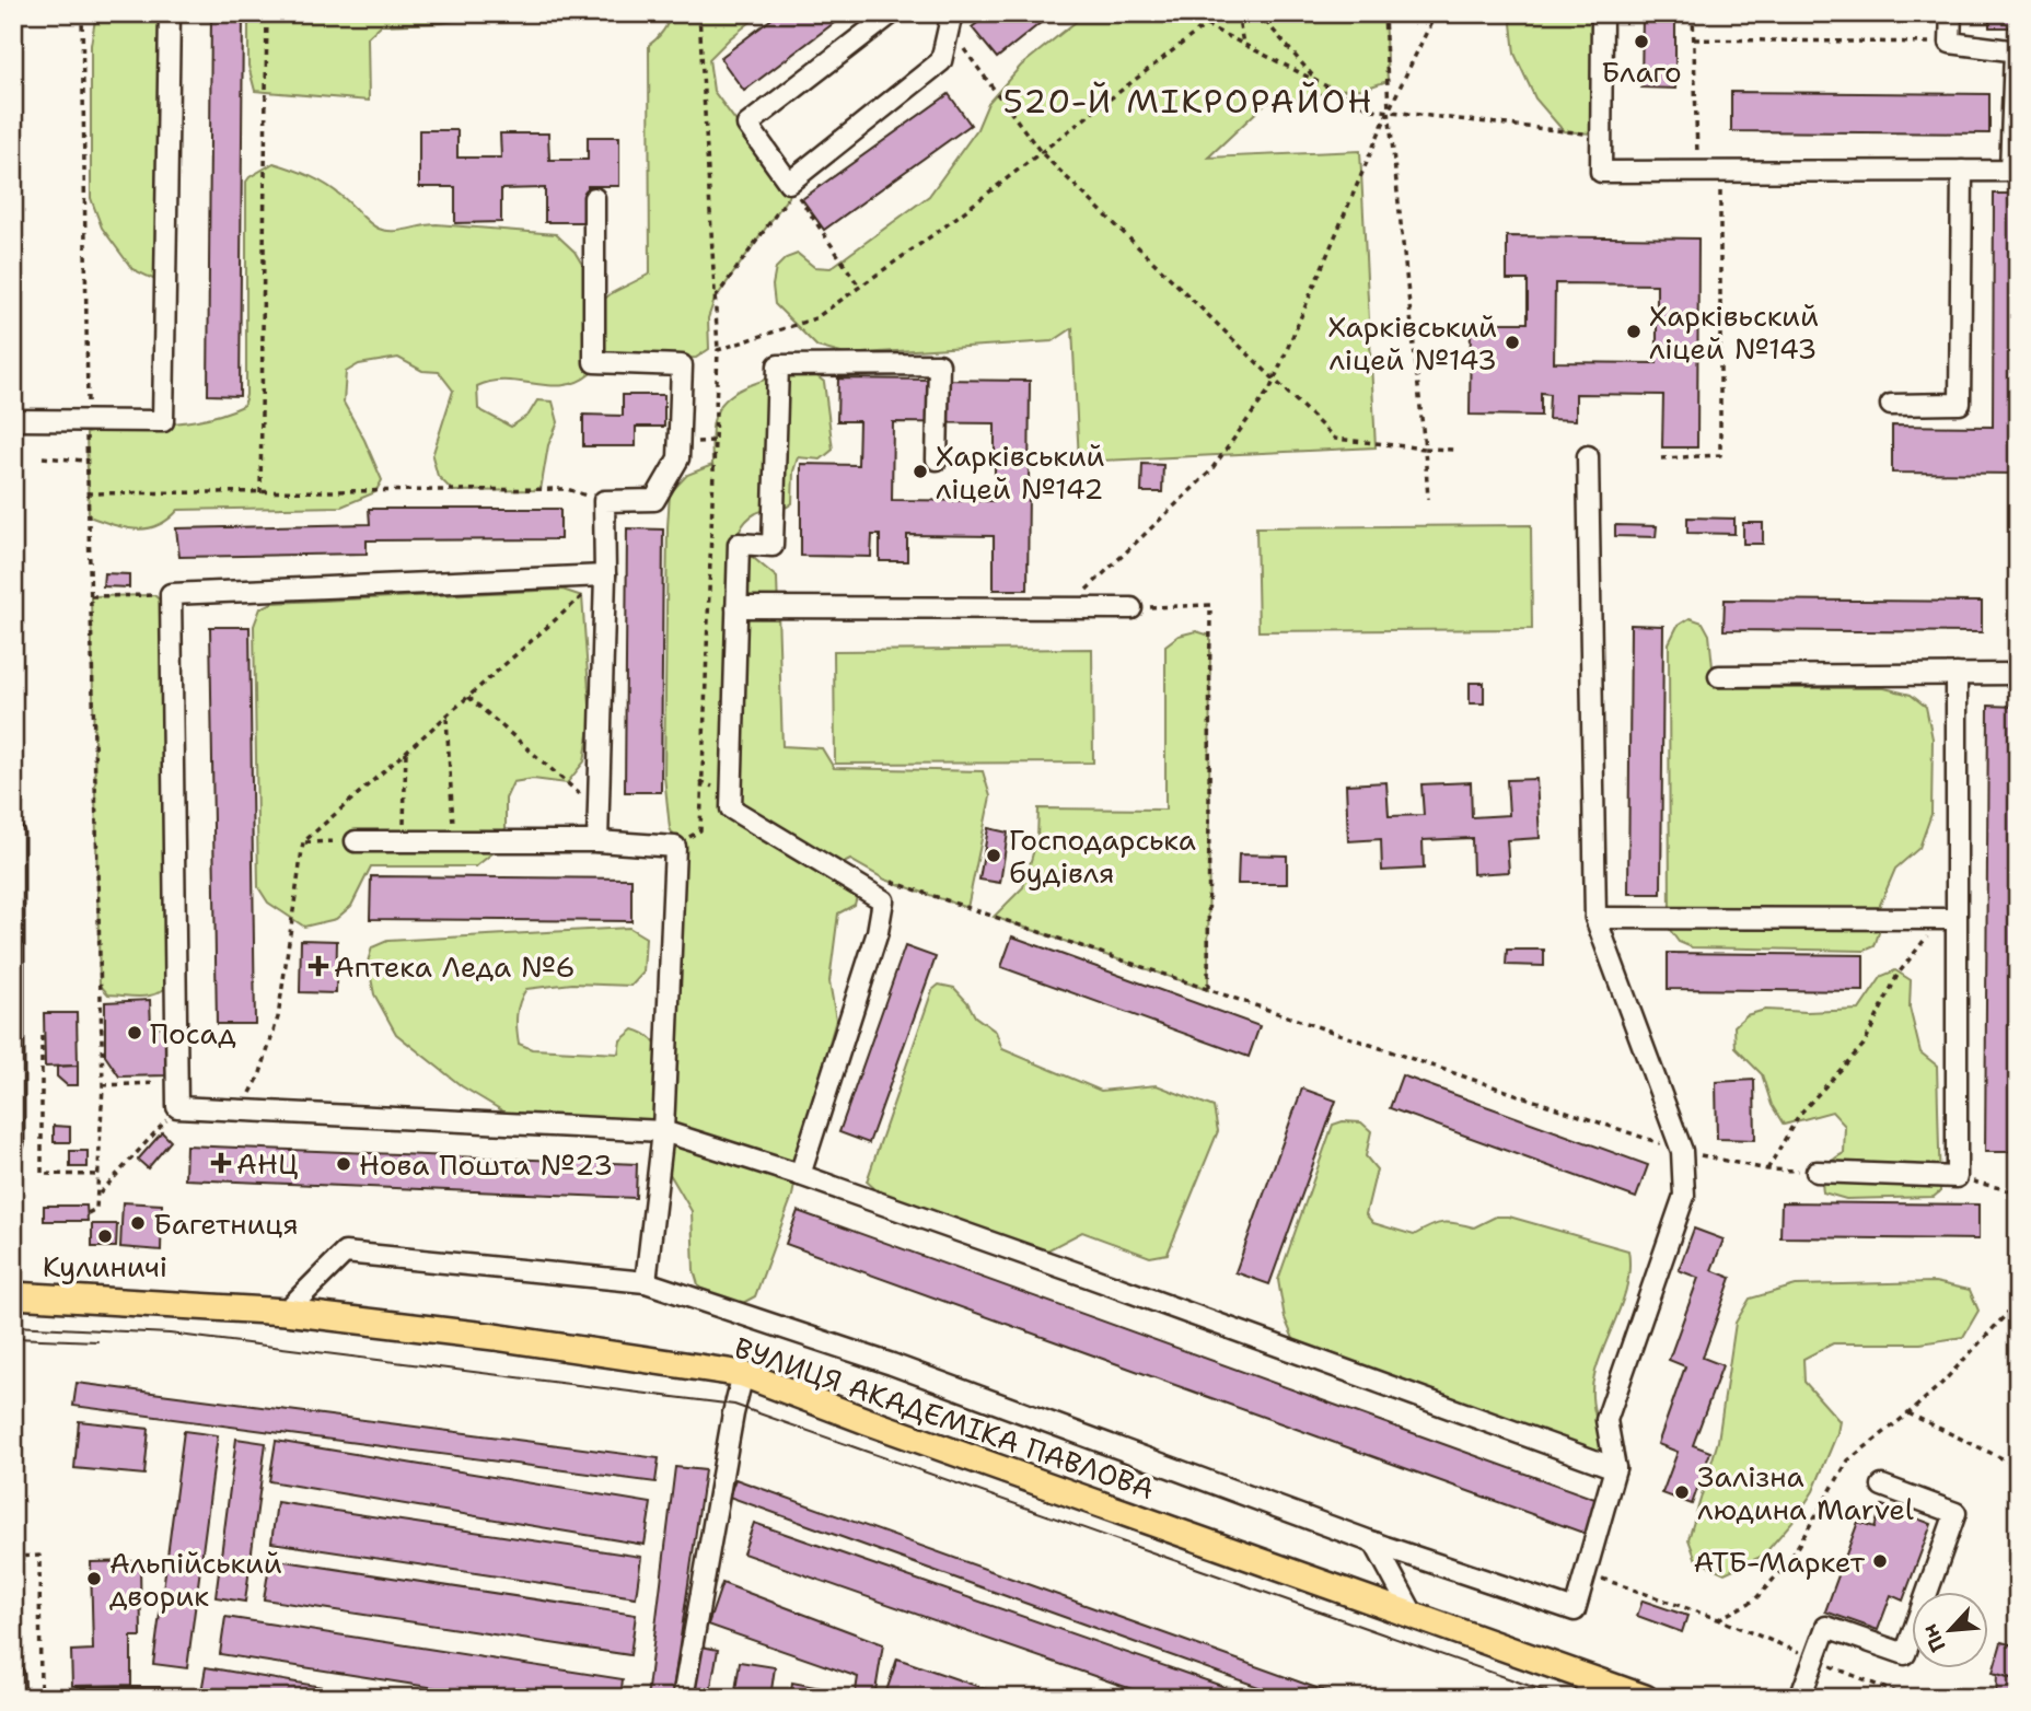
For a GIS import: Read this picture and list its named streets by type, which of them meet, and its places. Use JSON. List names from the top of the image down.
{
  "streets": {
    "main road": ["ВУЛИЦЯ АКАДЕМІКА ПАВЛОВА"]
  },
  "districts": ["520-Й МІКРОРАЙОН"],
  "places": {
    "other": [
      "Благо",
      "Харківьский ліцей №143",
      "Харківський ліцей №143",
      "Харківський ліцей №142",
      "Господарська будівля",
      "Посад",
      "Нова Пошта №23",
      "Багетниця",
      "Кулиничі",
      "Залізна людина Marvel",
      "АТБ-Маркет",
      "Альпійський дворик"
    ],
    "health": ["Аптека Леда №6", "АНЦ"]
  },
  "north": "bottom left"
}
